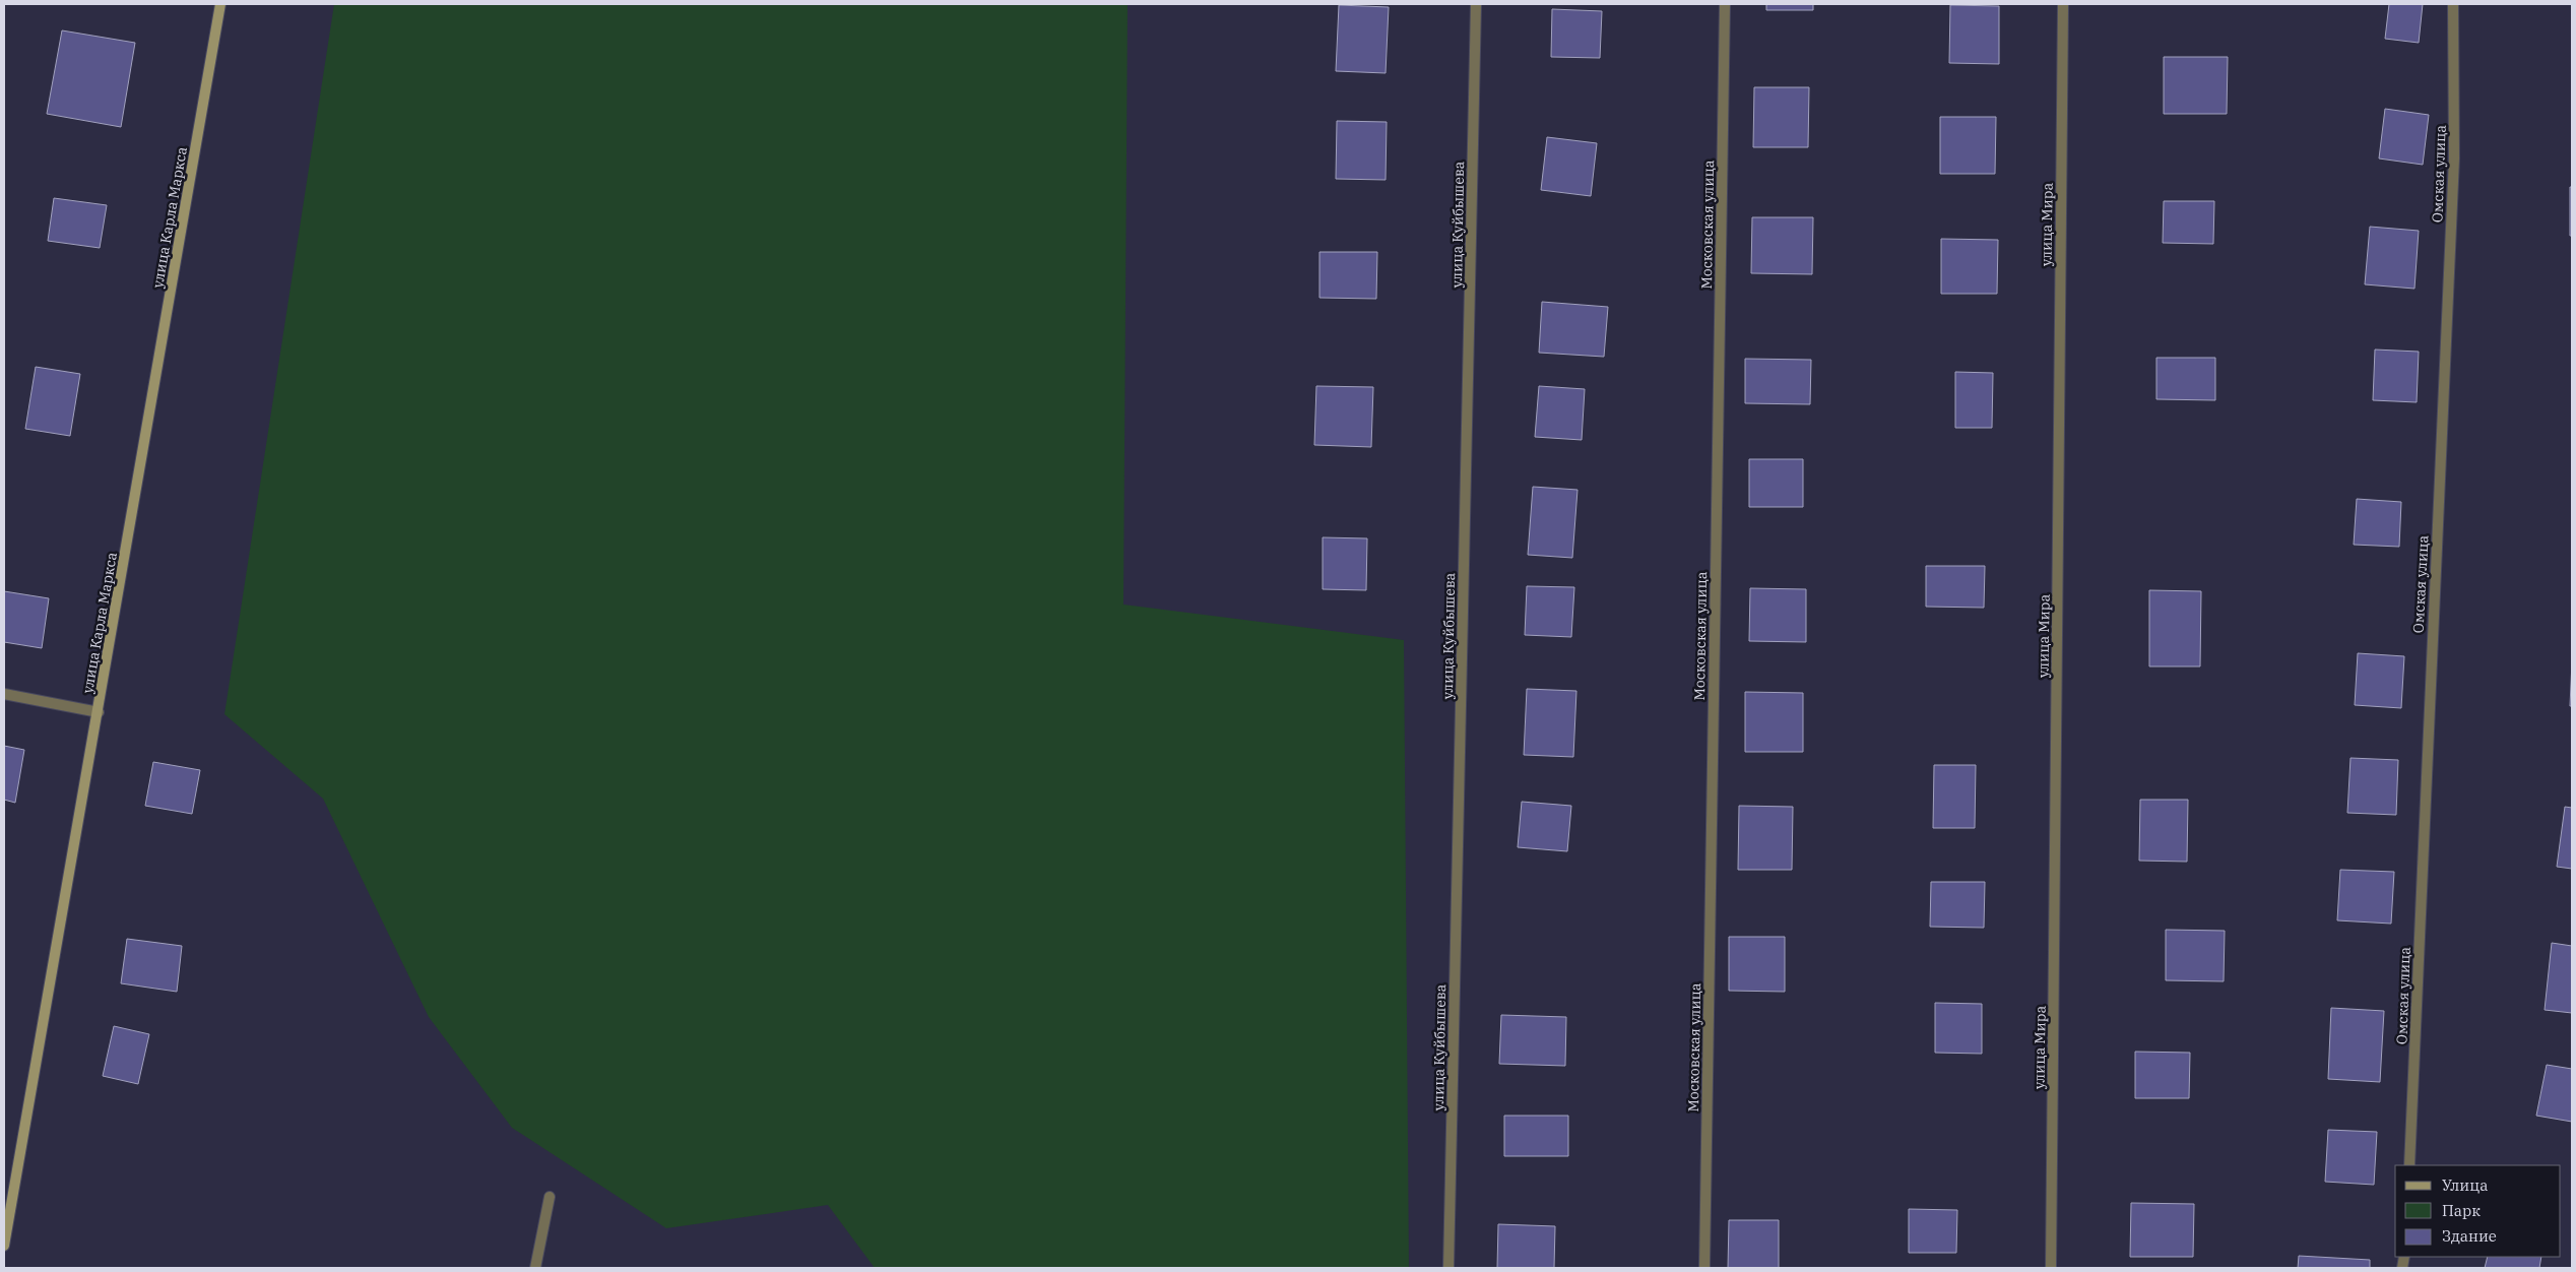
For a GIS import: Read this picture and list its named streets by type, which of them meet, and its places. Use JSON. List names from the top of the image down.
{
  "streets": {
    "main road": ["улица Карла Маркса"],
    "street": [
      "Омская улица",
      "улица Куйбышева",
      "Московская улица",
      "улица Мира"
    ]
  },
  "legend": ["Улица", "Парк", "Здание"]
}
